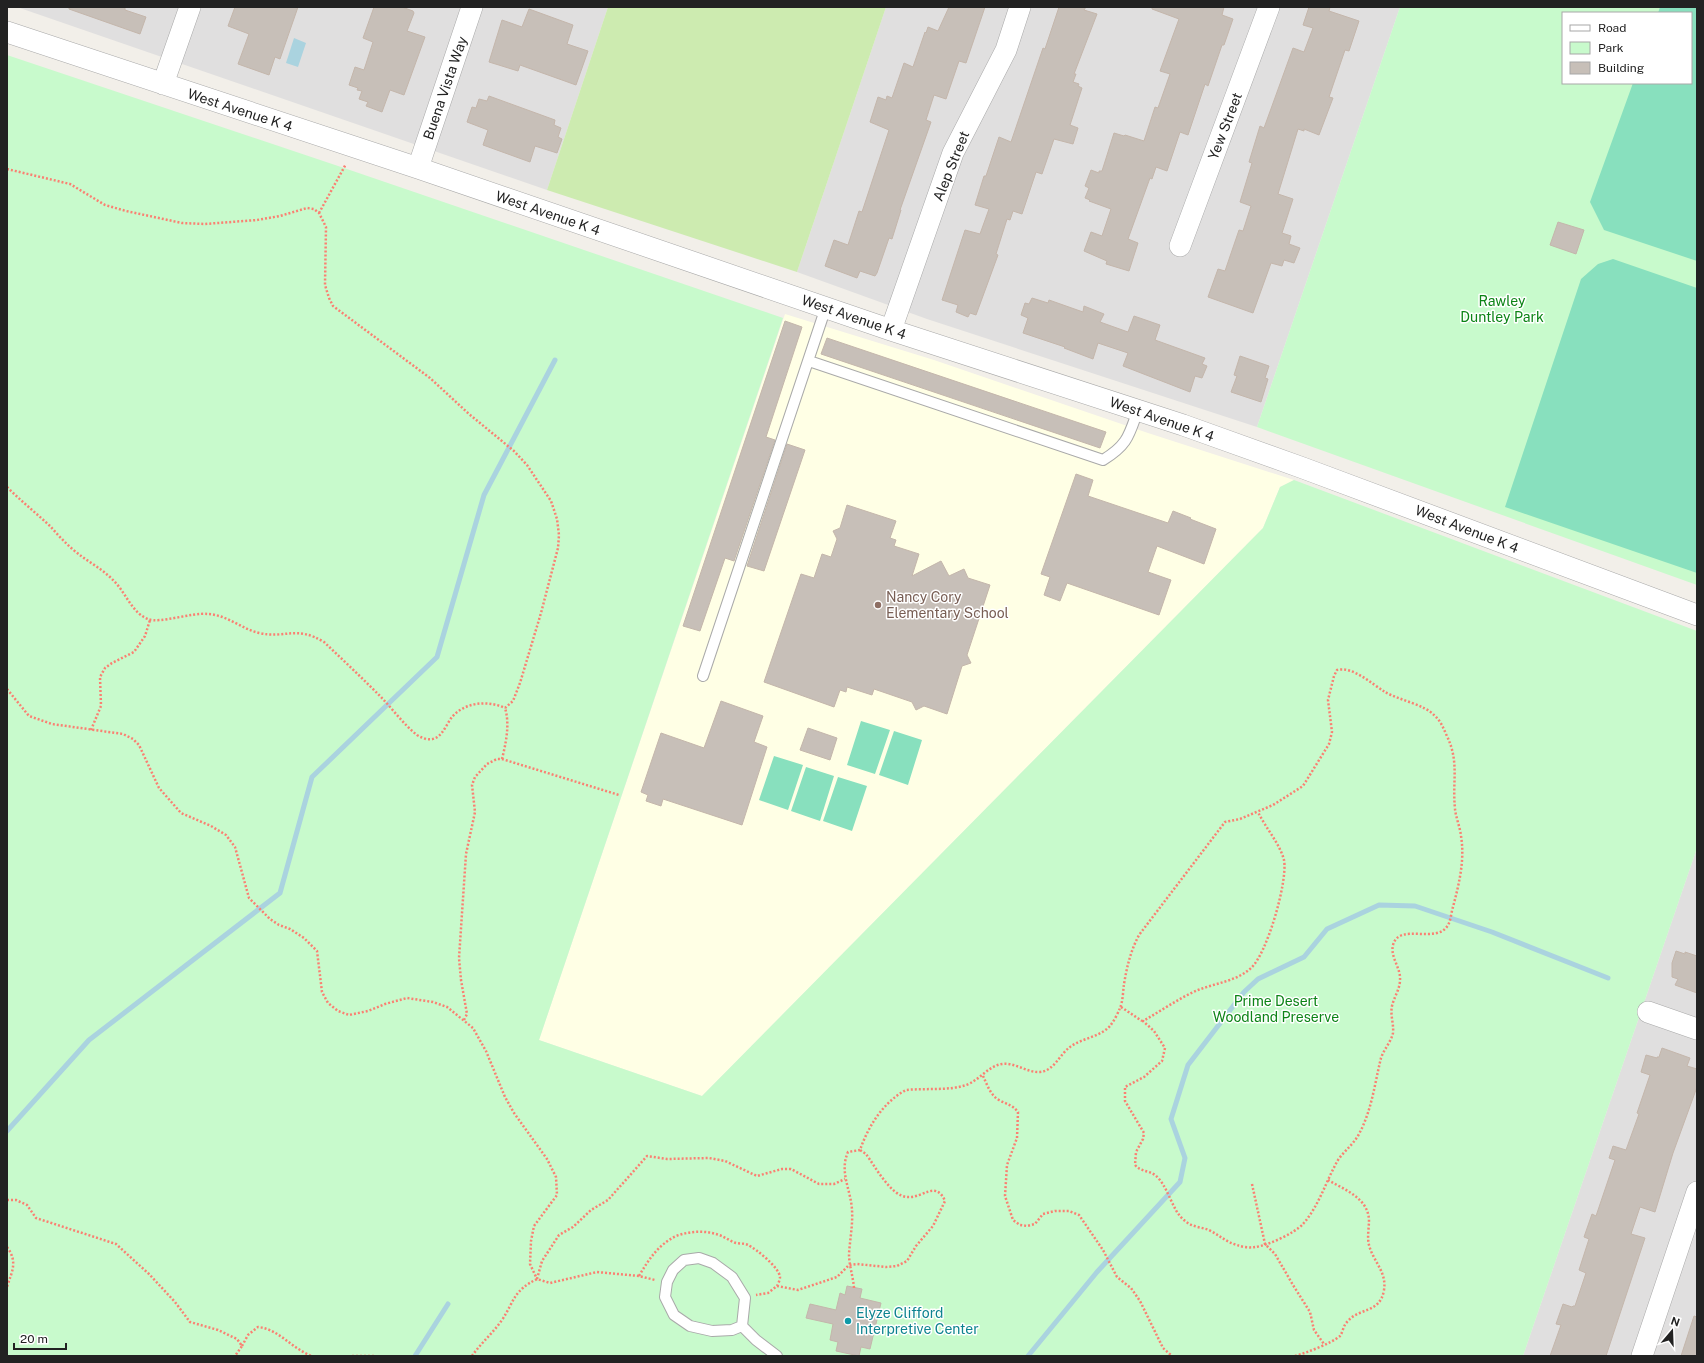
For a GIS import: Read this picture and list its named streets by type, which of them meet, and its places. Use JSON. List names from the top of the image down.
{
  "streets": {
    "street": [
      "Buena Vista Way",
      "West Avenue K 4",
      "Yew Street",
      "Alep Street"
    ]
  },
  "crossings": [
    ["Buena Vista Way", "West Avenue K 4"],
    ["West Avenue K 4", "Alep Street"]
  ],
  "parks": ["Rawley Duntley Park", "Prime Desert Woodland Preserve"],
  "places": ["Nancy Cory Elementary School", "Elyze Clifford Interpretive Center"],
  "legend": ["Road", "Park", "Building"],
  "scale_bar": "20 m",
  "north": "top"
}
